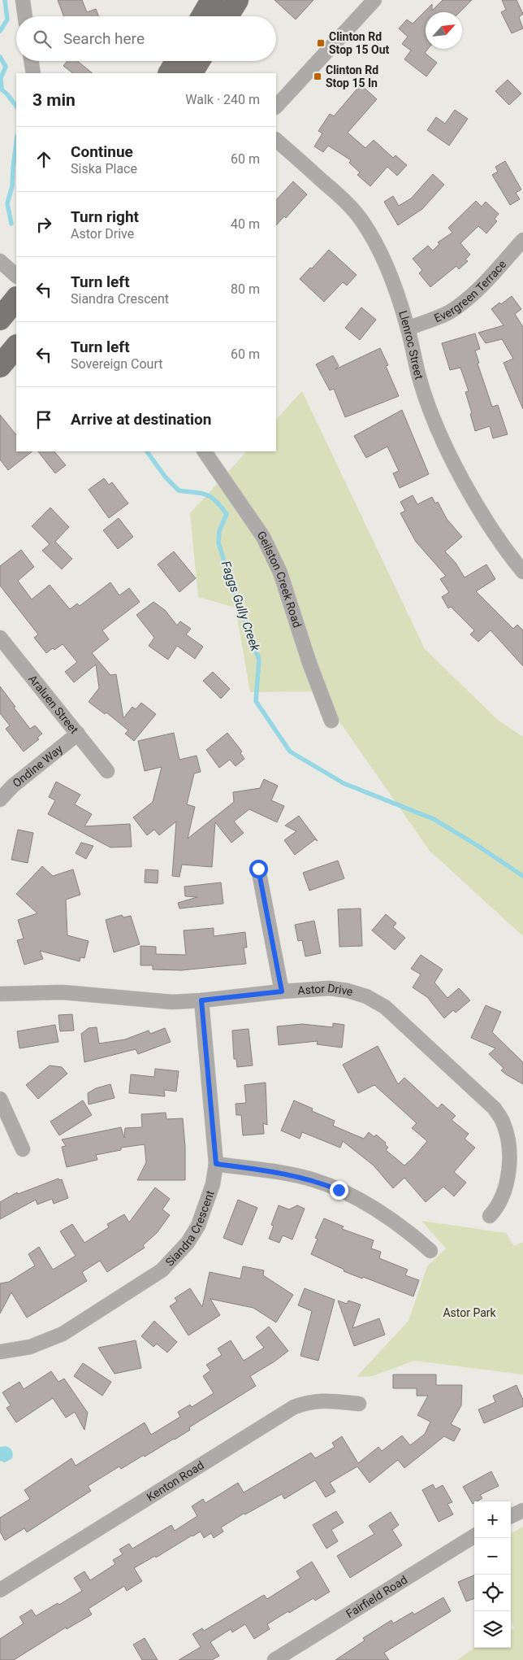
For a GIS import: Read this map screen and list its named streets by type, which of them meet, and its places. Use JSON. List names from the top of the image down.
{
  "streets": {
    "street": [
      "Evergreen Terrace",
      "Llenroc Street",
      "Geilston Creek Road",
      "Araluen Street",
      "Ondine Way",
      "Astor Drive",
      "Siandra Crescent",
      "Kenton Road",
      "Fairfield Road"
    ]
  },
  "crossings": [
    ["Evergreen Terrace", "Llenroc Street"],
    ["Araluen Street", "Ondine Way"],
    ["Astor Drive", "Siandra Crescent"]
  ],
  "water": ["Faggs Gully Creek"],
  "parks": ["Astor Park"],
  "places": {
    "transit": ["Clinton Rd Stop 15 Out", "Clinton Rd Stop 15 In"]
  },
  "north": "top right",
  "page": {
    "search": "Search here",
    "heading": ["3 min", "Walk · 240 m"],
    "list": [
      ["Continue", "Siska Place", "60 m"],
      ["Turn right", "Astor Drive", "40 m"],
      ["Turn left", "Siandra Crescent", "80 m"],
      ["Turn left", "Sovereign Court", "60 m"],
      "Arrive at destination"
    ],
    "map_buttons": ["+", "−"]
  }
}
